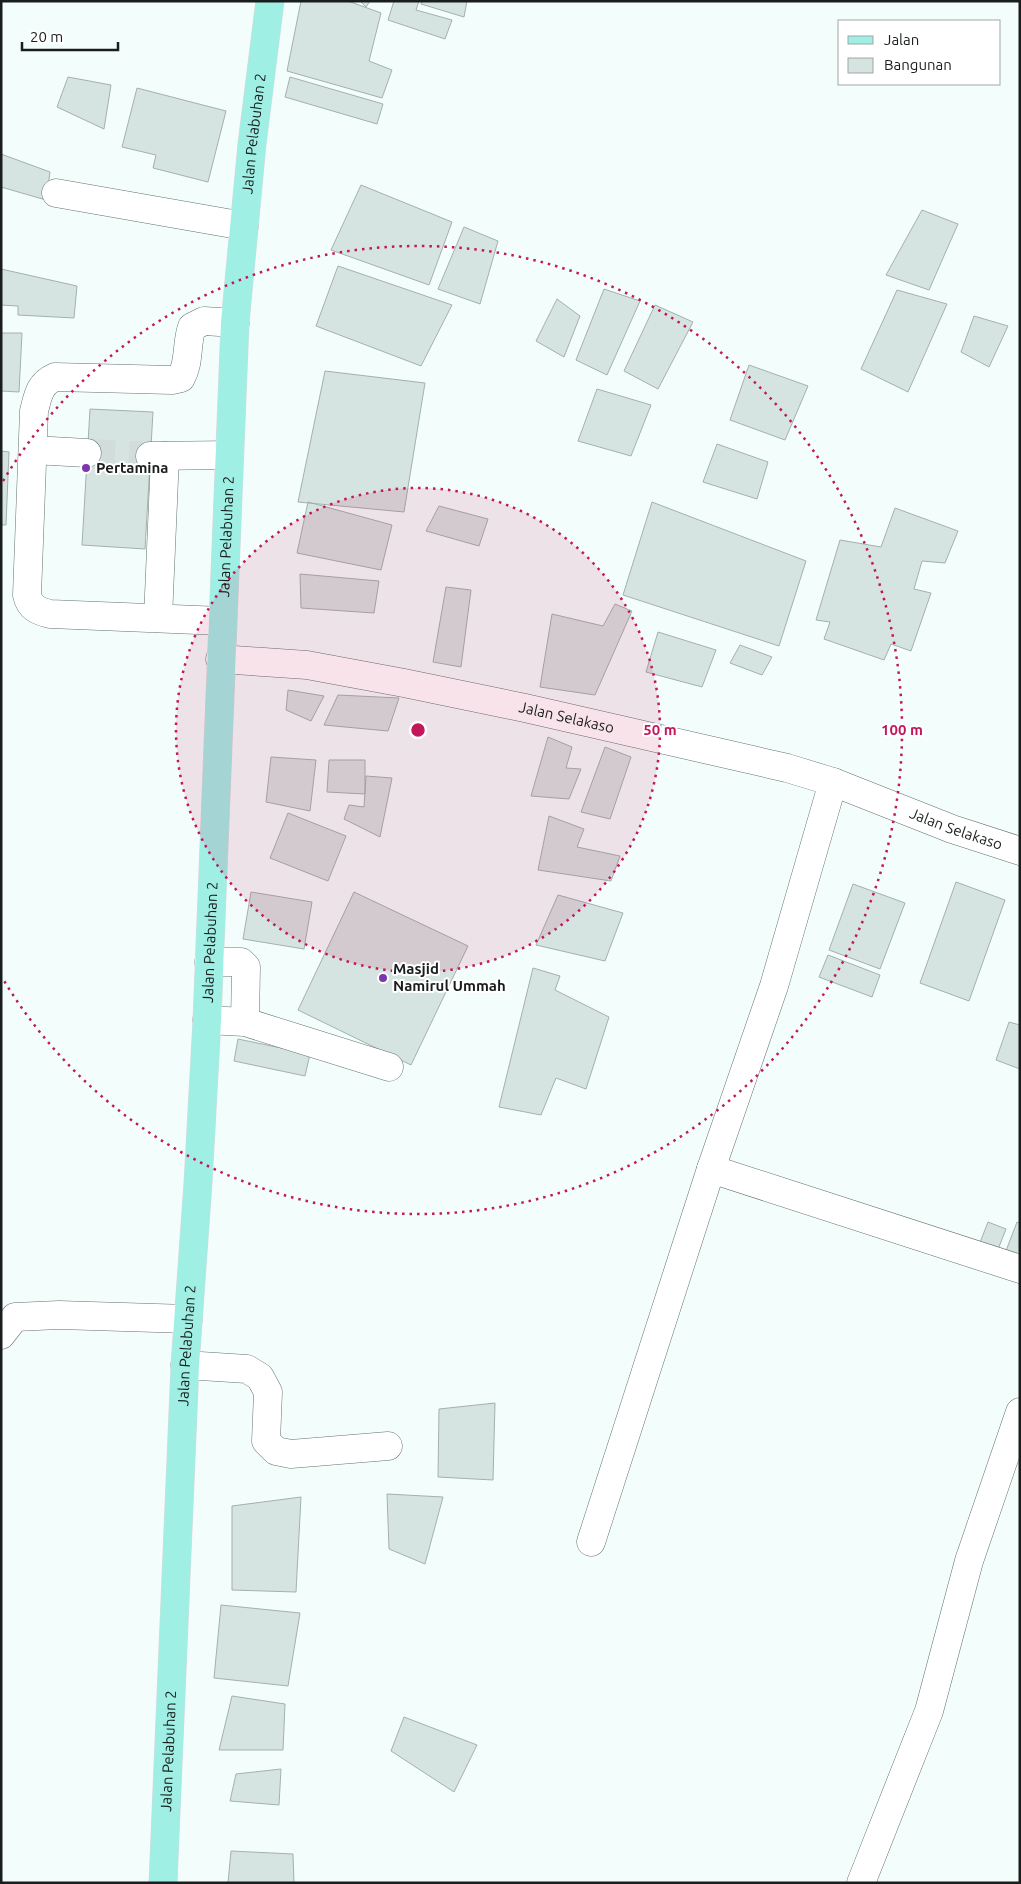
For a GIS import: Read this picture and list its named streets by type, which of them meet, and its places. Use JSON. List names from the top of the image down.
{
  "streets": {
    "main road": ["Jalan Pelabuhan 2"],
    "street": ["Jalan Selakaso"]
  },
  "crossings": [
    ["Jalan Pelabuhan 2", "Jalan Selakaso"]
  ],
  "places": ["Pertamina", "Masjid Namirul Ummah"],
  "legend": ["Jalan", "Bangunan"],
  "scale_bar": "20 m",
  "rings": ["50 m", "100 m"]
}
